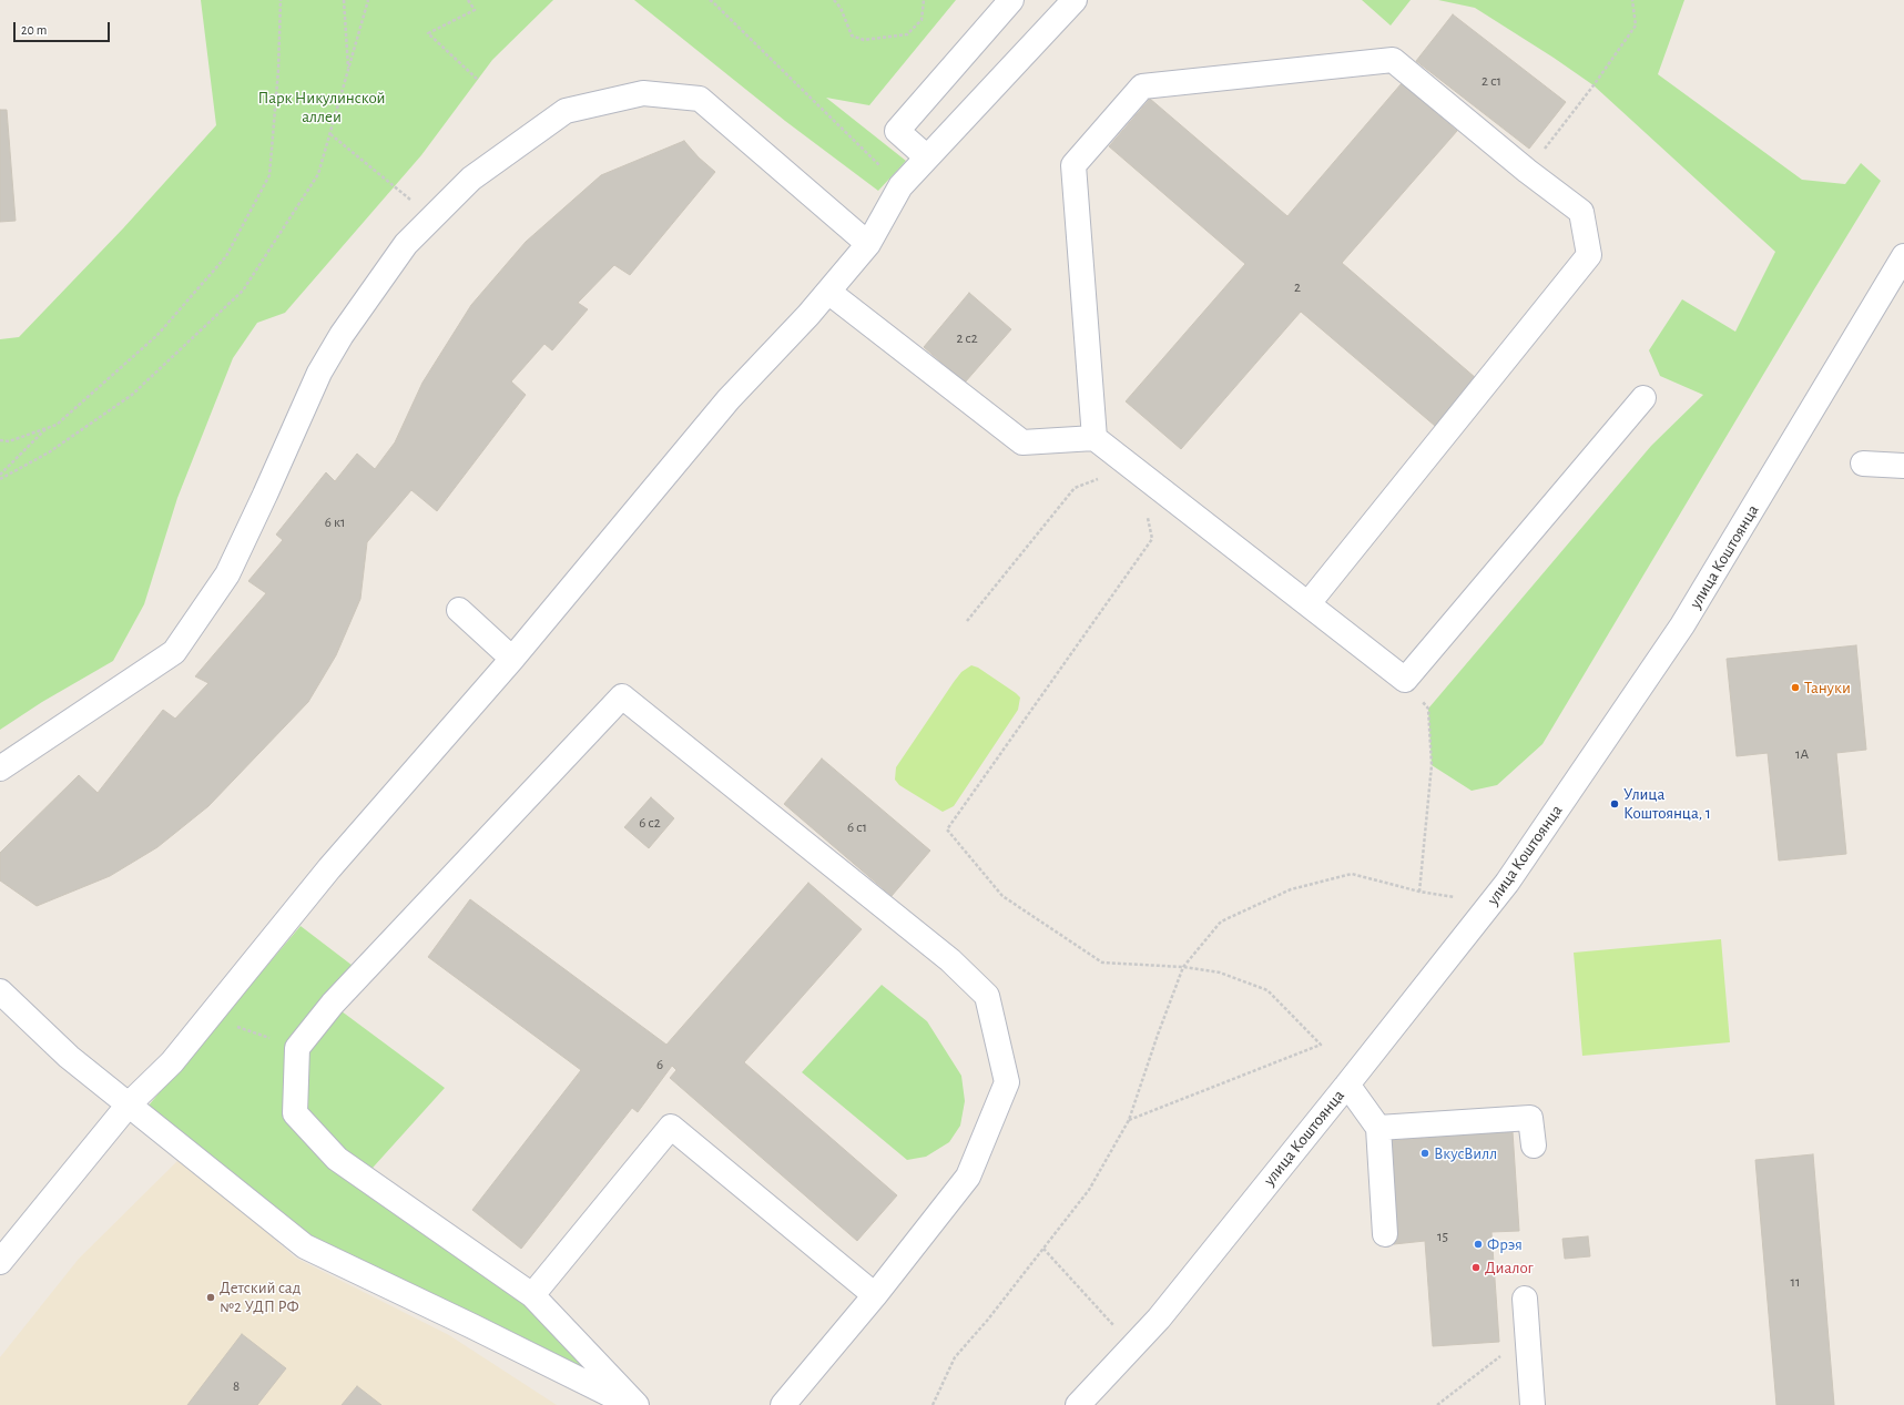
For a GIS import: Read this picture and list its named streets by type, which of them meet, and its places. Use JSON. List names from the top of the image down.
{
  "streets": {
    "street": ["улица Коштоянца"]
  },
  "parks": ["Парк Никулинской аллеи"],
  "places": [
    "Тануки",
    "Улица Коштоянца, 1",
    "ВкусВилл",
    "Фрэя",
    "Диалог",
    "Детский сад №2 УДП РФ"
  ],
  "house_numbers": [
    "2 с1",
    "2",
    "2 с2",
    "6 к1",
    "1А",
    "6 с2",
    "6 с1",
    "6",
    "15",
    "11",
    "8"
  ],
  "scale_bar": "20 m"
}
